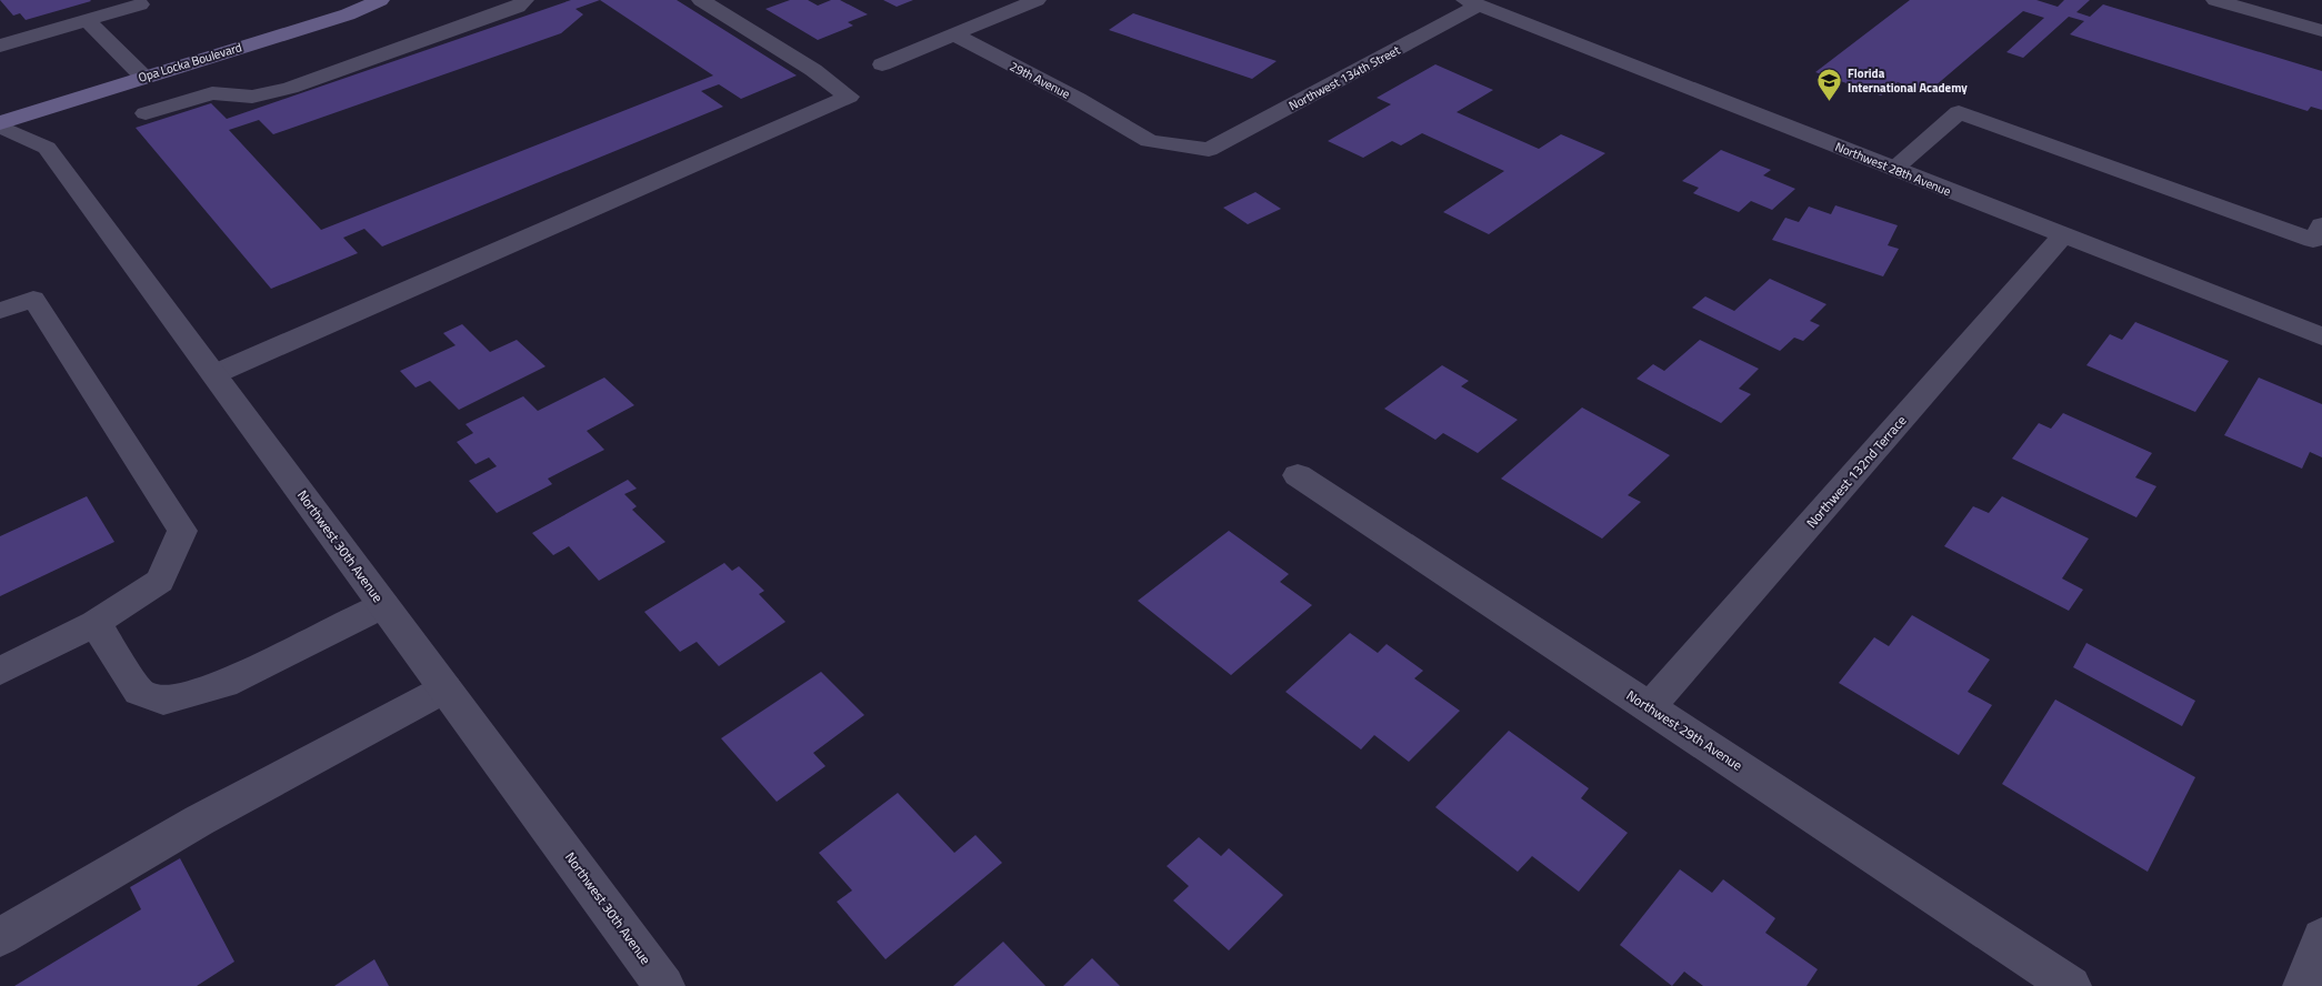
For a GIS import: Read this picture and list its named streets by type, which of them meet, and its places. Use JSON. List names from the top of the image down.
{
  "streets": {
    "main road": ["Opa Locka Boulevard"],
    "street": [
      "Northwest 134th Street",
      "29th Avenue",
      "Northwest 28th Avenue",
      "Northwest 132nd Terrace",
      "Northwest 30th Avenue",
      "Northwest 29th Avenue"
    ]
  },
  "crossings": [
    ["Opa Locka Boulevard", "Northwest 30th Avenue"],
    ["Northwest 134th Street", "29th Avenue"],
    ["Northwest 134th Street", "Northwest 28th Avenue"],
    ["Northwest 28th Avenue", "Northwest 132nd Terrace"],
    ["Northwest 132nd Terrace", "Northwest 29th Avenue"]
  ],
  "places": {
    "school or university": ["Florida International Academy"]
  }
}
